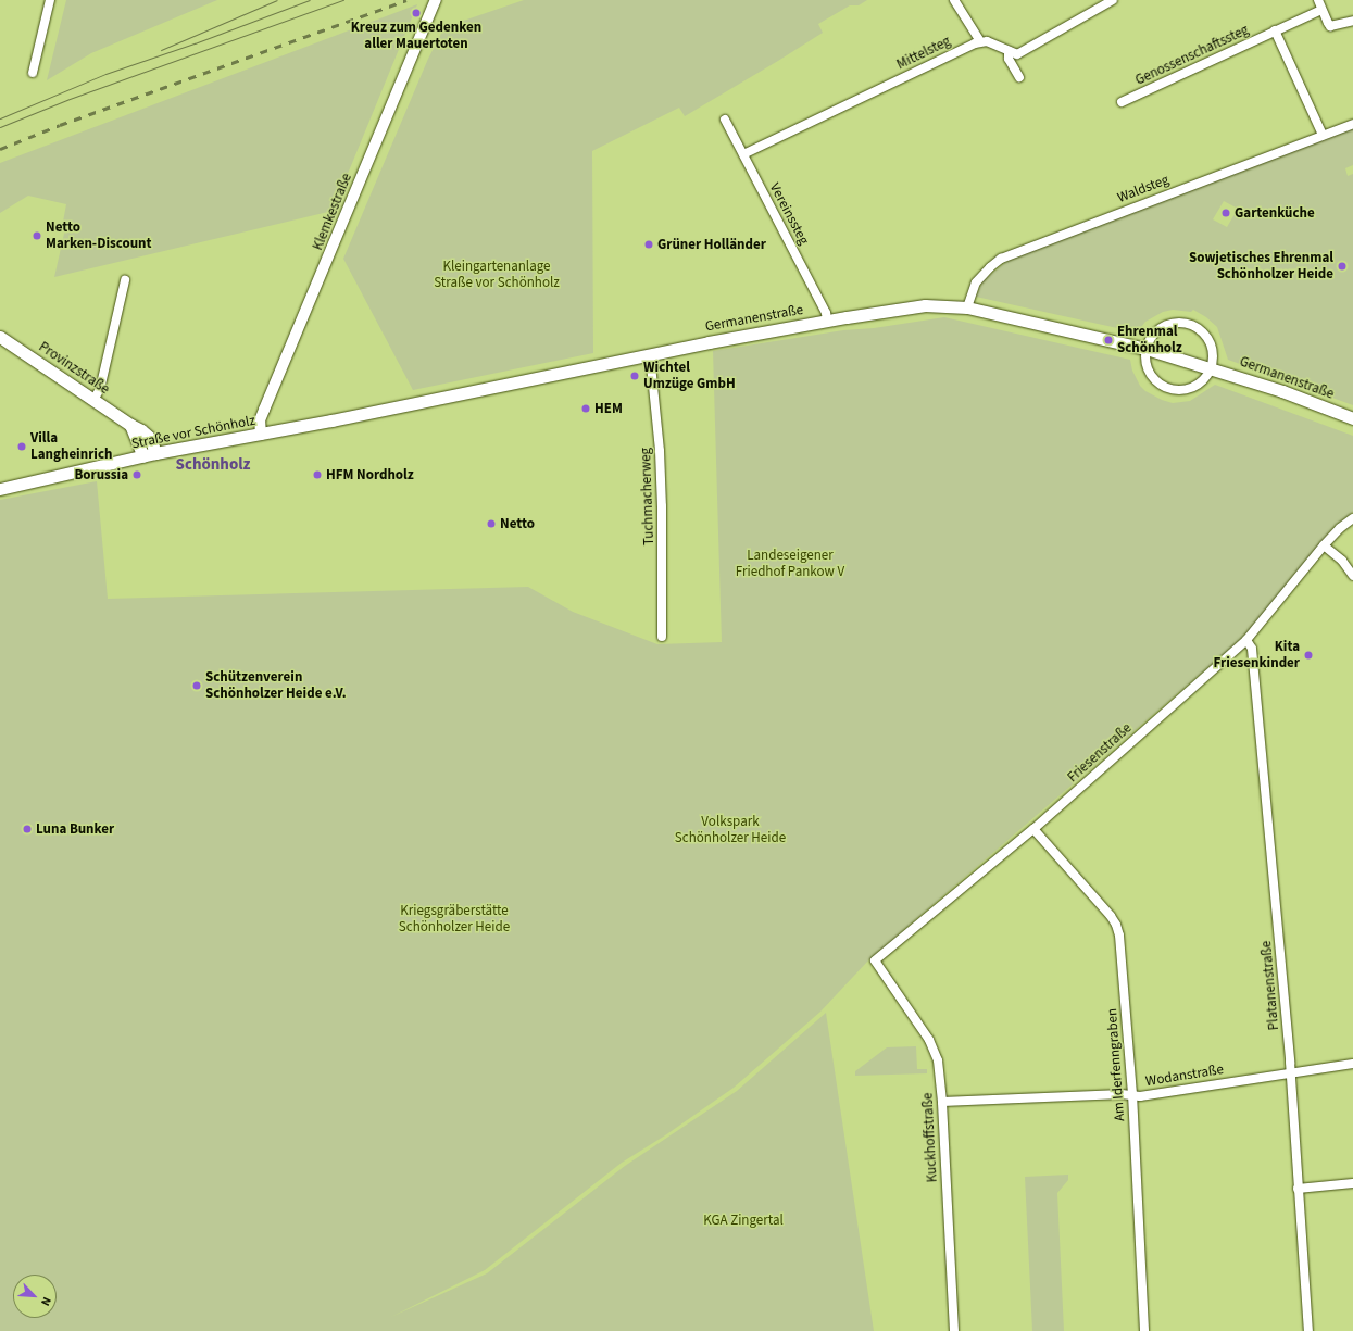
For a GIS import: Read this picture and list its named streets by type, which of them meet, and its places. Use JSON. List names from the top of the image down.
{
  "streets": {
    "main road": ["Germanenstraße", "Provinzstraße", "Straße vor Schönholz"],
    "street": [
      "Mittelsteg",
      "Genossenschaftssteg",
      "Waldsteg",
      "Klemkestraße",
      "Vereinssteg",
      "Tuchmacherweg",
      "Friesenstraße",
      "Platanenstraße",
      "Am Iderfenngraben",
      "Wodanstraße",
      "Kuckhoffstraße"
    ]
  },
  "crossings": [
    ["Mittelsteg", "Vereinssteg"],
    ["Waldsteg", "Germanenstraße"],
    ["Klemkestraße", "Straße vor Schönholz"],
    ["Vereinssteg", "Germanenstraße"],
    ["Germanenstraße", "Straße vor Schönholz"],
    ["Germanenstraße", "Tuchmacherweg"],
    ["Provinzstraße", "Straße vor Schönholz"],
    ["Friesenstraße", "Platanenstraße"],
    ["Friesenstraße", "Am Iderfenngraben"],
    ["Friesenstraße", "Kuckhoffstraße"],
    ["Platanenstraße", "Wodanstraße"],
    ["Am Iderfenngraben", "Wodanstraße"],
    ["Wodanstraße", "Kuckhoffstraße"]
  ],
  "districts": ["Schönholz"],
  "parks": [
    "Kleingartenanlage Straße vor Schönholz",
    "Landeseigener Friedhof Pankow V",
    "Volkspark Schönholzer Heide",
    "Kriegsgräberstätte Schönholzer Heide",
    "KGA Zingertal"
  ],
  "places": [
    "Kreuz zum Gedenken aller Mauertoten",
    "Gartenküche",
    "Netto Marken-Discount",
    "Grüner Holländer",
    "Sowjetisches Ehrenmal Schönholzer Heide",
    "Ehrenmal Schönholz",
    "Wichtel Umzüge GmbH",
    "HEM",
    "Villa Langheinrich",
    "Borussia",
    "HFM Nordholz",
    "Netto",
    "Kita Friesenkinder",
    "Schützenverein Schönholzer Heide e.V.",
    "Luna Bunker"
  ],
  "north": "bottom right"
}
